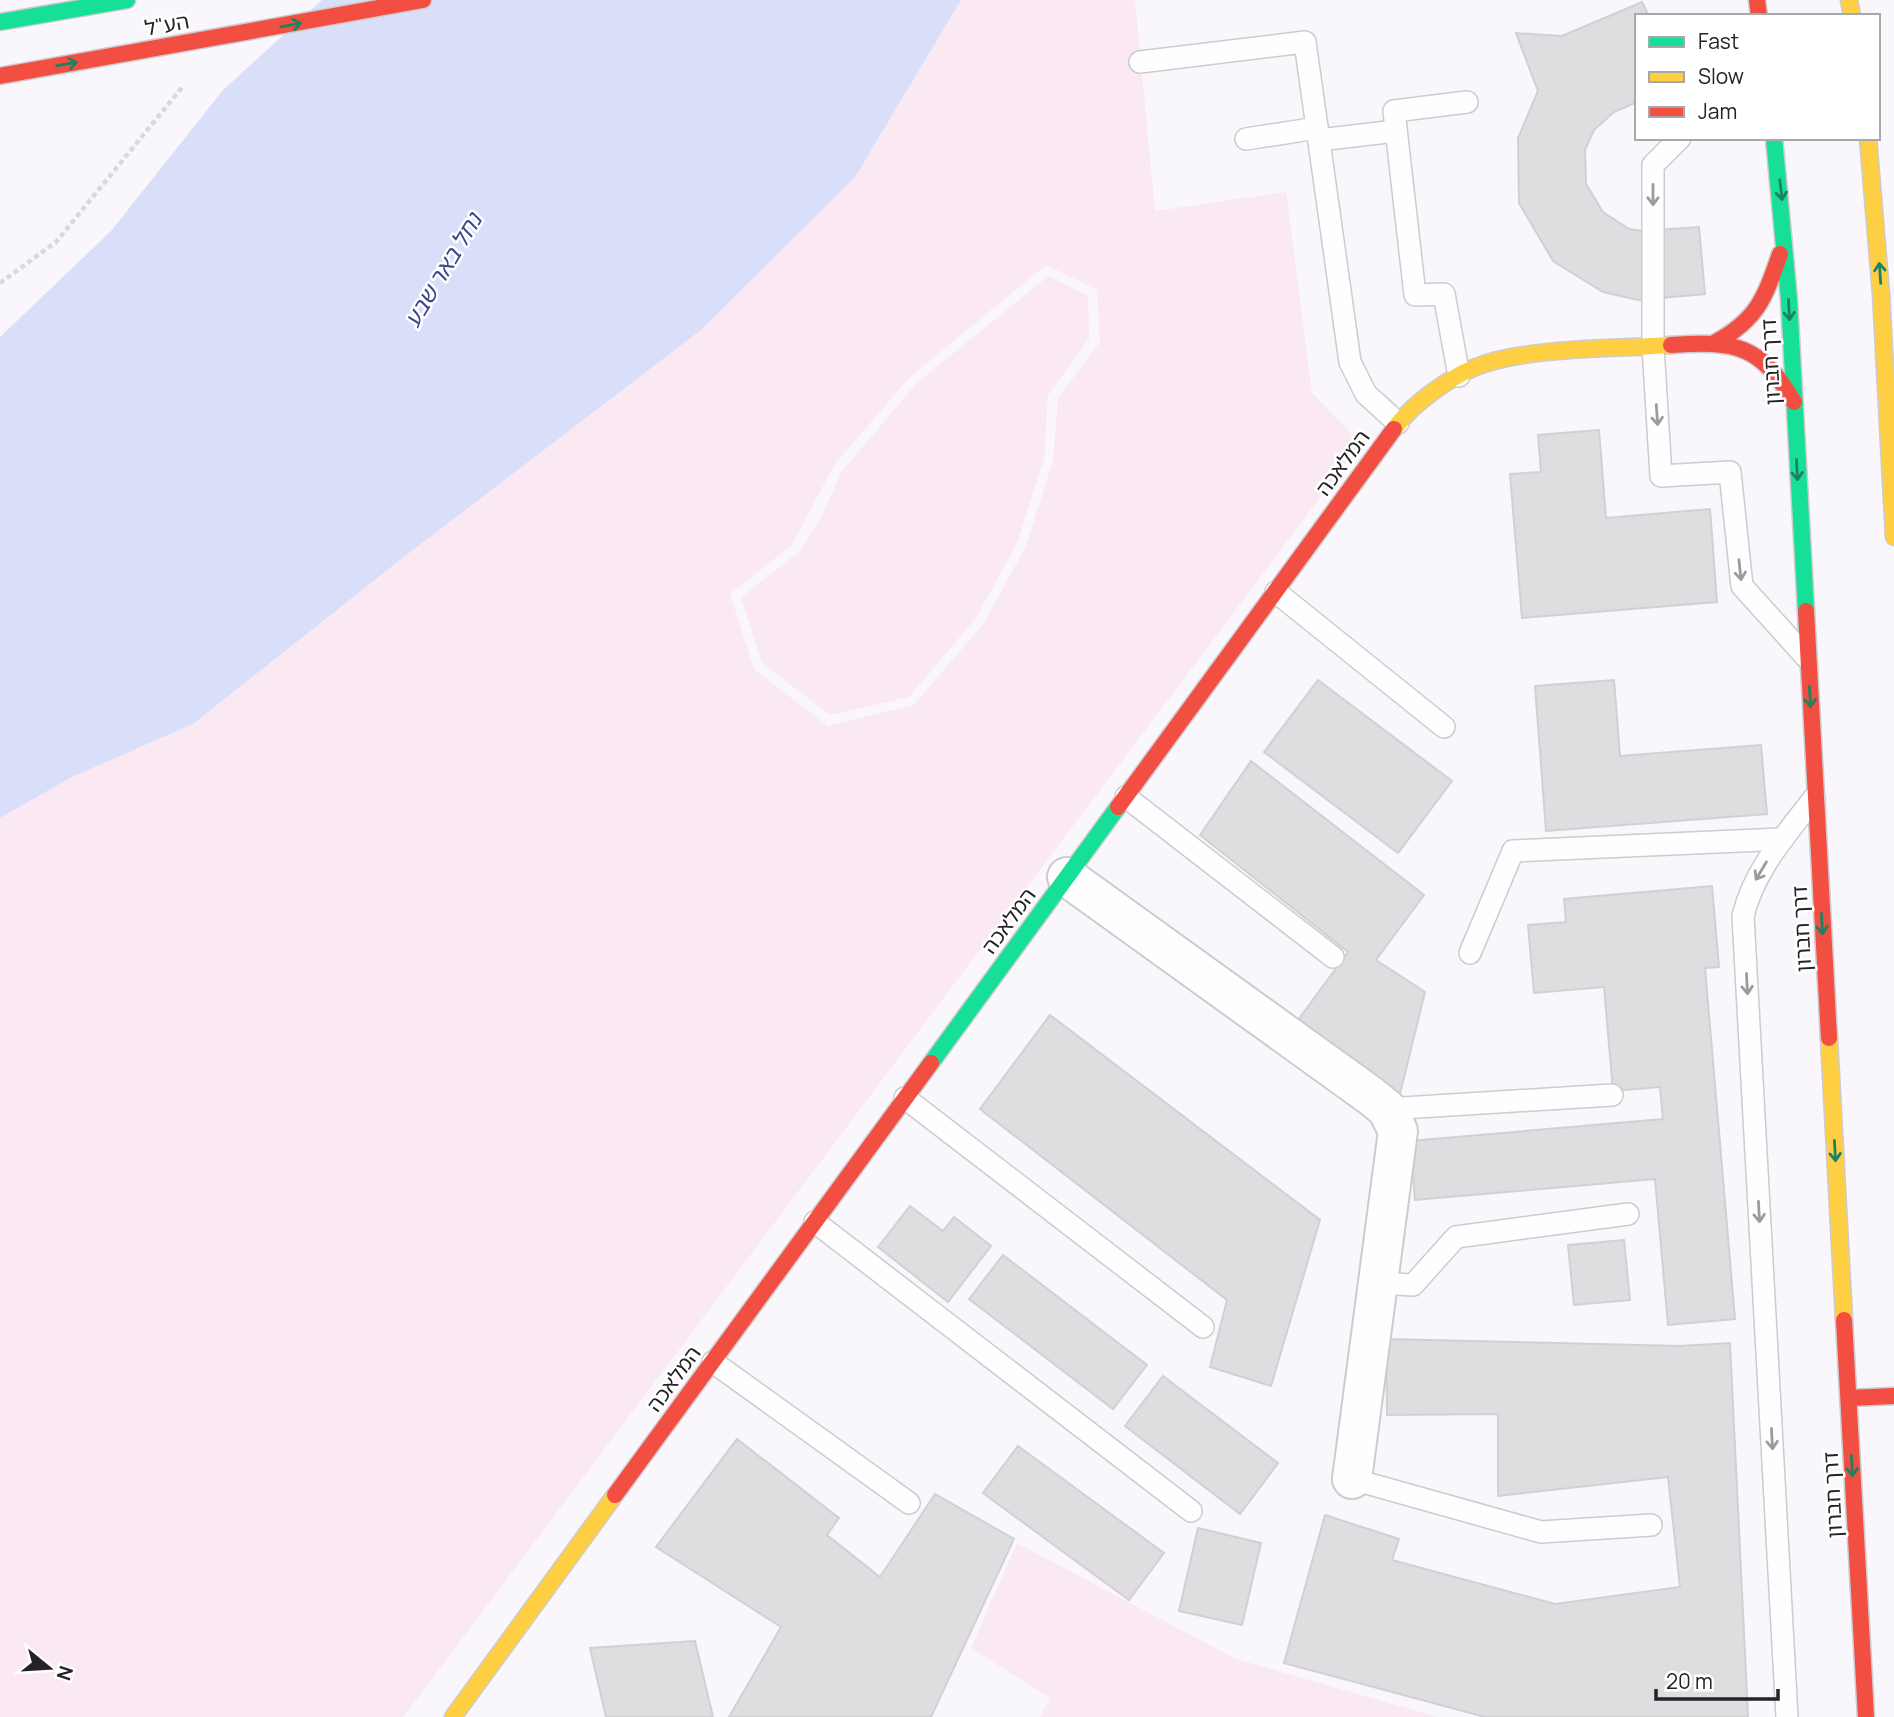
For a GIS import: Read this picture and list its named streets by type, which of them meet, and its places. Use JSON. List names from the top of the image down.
{
  "streets": {
    "street": ["הע\"ל", "דרך חברון", "המלאכה"]
  },
  "crossings": [
    ["דרך חברון", "המלאכה"]
  ],
  "one_way": ["הע\"ל", "דרך חברון"],
  "water": ["נחל באר שבע"],
  "legend": ["Fast", "Slow", "Jam"],
  "scale_bar": "20 m",
  "north": "right"
}
